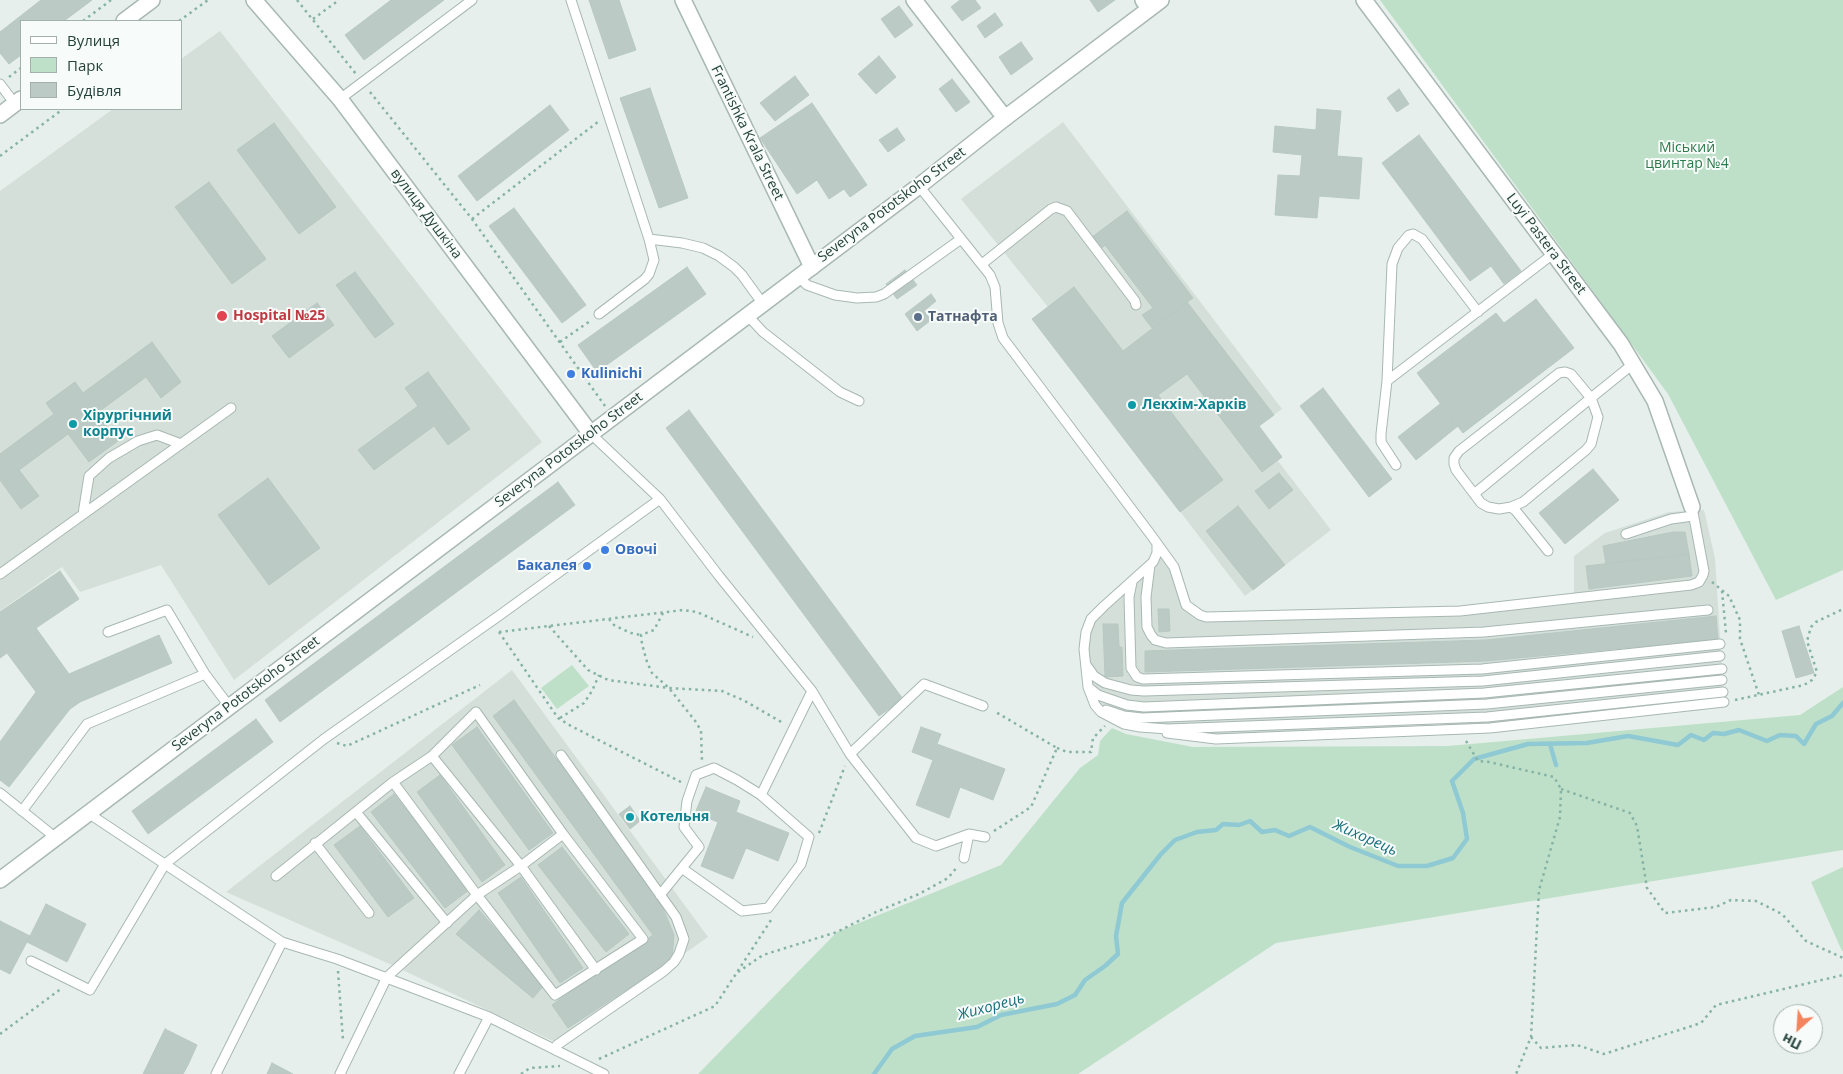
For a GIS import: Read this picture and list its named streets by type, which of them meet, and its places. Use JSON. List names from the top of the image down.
{
  "streets": {
    "street": [
      "Frantishka Krala Street",
      "Severyna Pototskoho Street",
      "вулиця Душкіна",
      "Luyi Pastera Street"
    ]
  },
  "crossings": [
    ["Frantishka Krala Street", "Severyna Pototskoho Street"],
    ["Severyna Pototskoho Street", "вулиця Душкіна"]
  ],
  "water": ["Жихорець"],
  "parks": ["Міський цвинтар №4"],
  "places": [
    "Hospital №25",
    "Татнафта",
    "Kulinichi",
    "Лекхім-Харків",
    "Хірургічний корпус",
    "Овочі",
    "Бакалея",
    "Котельня"
  ],
  "legend": ["Вулиця", "Парк", "Будівля"],
  "north": "bottom left"
}
